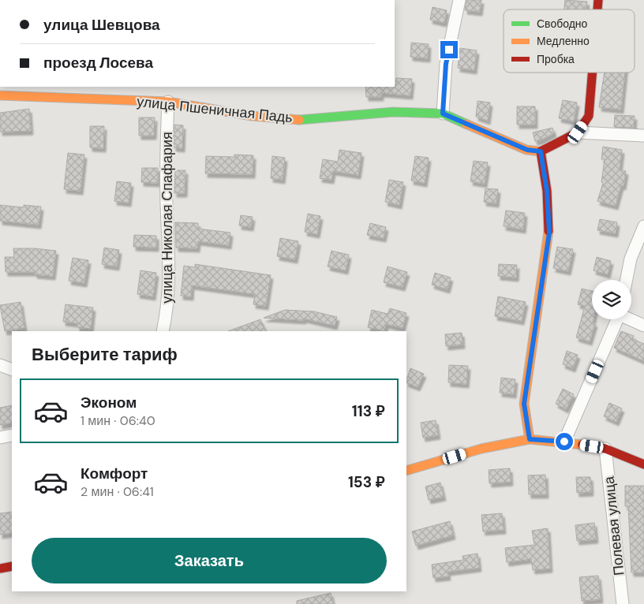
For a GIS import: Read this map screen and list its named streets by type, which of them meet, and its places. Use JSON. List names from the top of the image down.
{
  "streets": {
    "street": ["улица Пшеничная Падь", "улица Николая Спафария", "Полевая улица"]
  },
  "crossings": [
    ["улица Пшеничная Падь", "улица Николая Спафария"]
  ],
  "legend": ["Свободно", "Медленно", "Пробка"],
  "page": {
    "banner": ["улица Шевцова", "проезд Лосева"],
    "heading": "Выберите тариф",
    "list": [
      {
        "name": "Эконом",
        "note": "1 мин · 06:40",
        "value": "113 ₽"
      },
      {
        "name": "Комфорт",
        "note": "2 мин · 06:41",
        "value": "153 ₽"
      }
    ],
    "buttons": "Заказать"
  }
}
